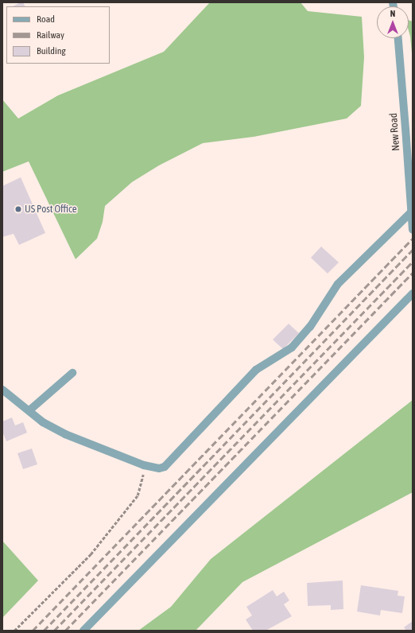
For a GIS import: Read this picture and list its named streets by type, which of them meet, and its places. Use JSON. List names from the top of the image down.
{
  "streets": {
    "street": ["New Road"]
  },
  "places": ["US Post Office"],
  "legend": ["Road", "Railway", "Building"],
  "north": "top"
}
